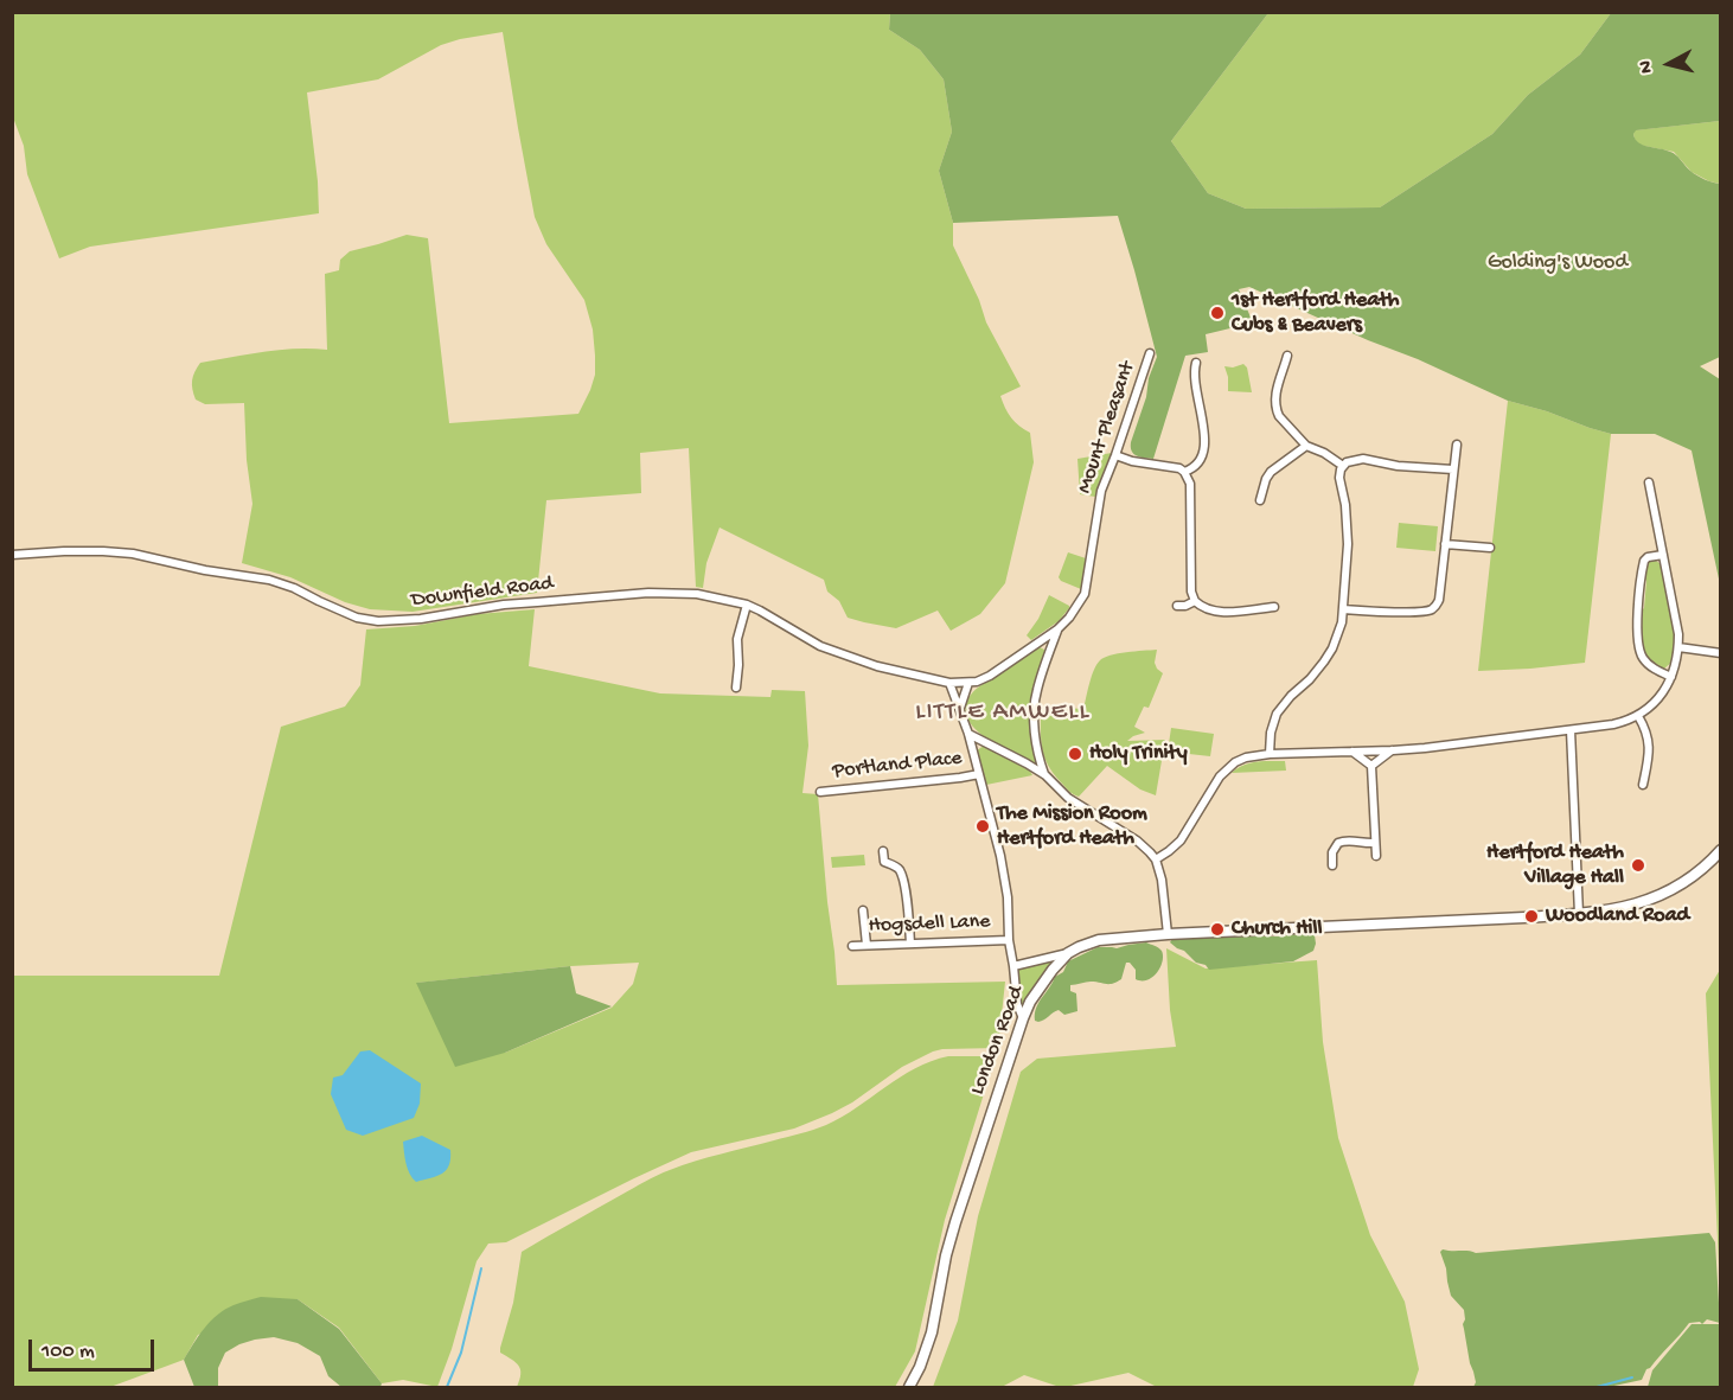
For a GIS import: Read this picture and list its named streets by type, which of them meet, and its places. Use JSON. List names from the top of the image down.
{
  "streets": {
    "main road": ["London Road"],
    "street": [
      "Mount Pleasant",
      "Downfield Road",
      "Portland Place",
      "Hogsdell Lane"
    ]
  },
  "crossings": [
    ["Mount Pleasant", "Downfield Road"]
  ],
  "districts": ["LITTLE AMWELL"],
  "parks": ["Golding's Wood"],
  "places": [
    "1st Hertford Heath Cubs & Beavers",
    "Holy Trinity",
    "The Mission Room Hertford Heath",
    "Hertford Heath Village Hall",
    "Woodland Road",
    "Church Hill"
  ],
  "scale_bar": "100 m",
  "north": "left"
}
